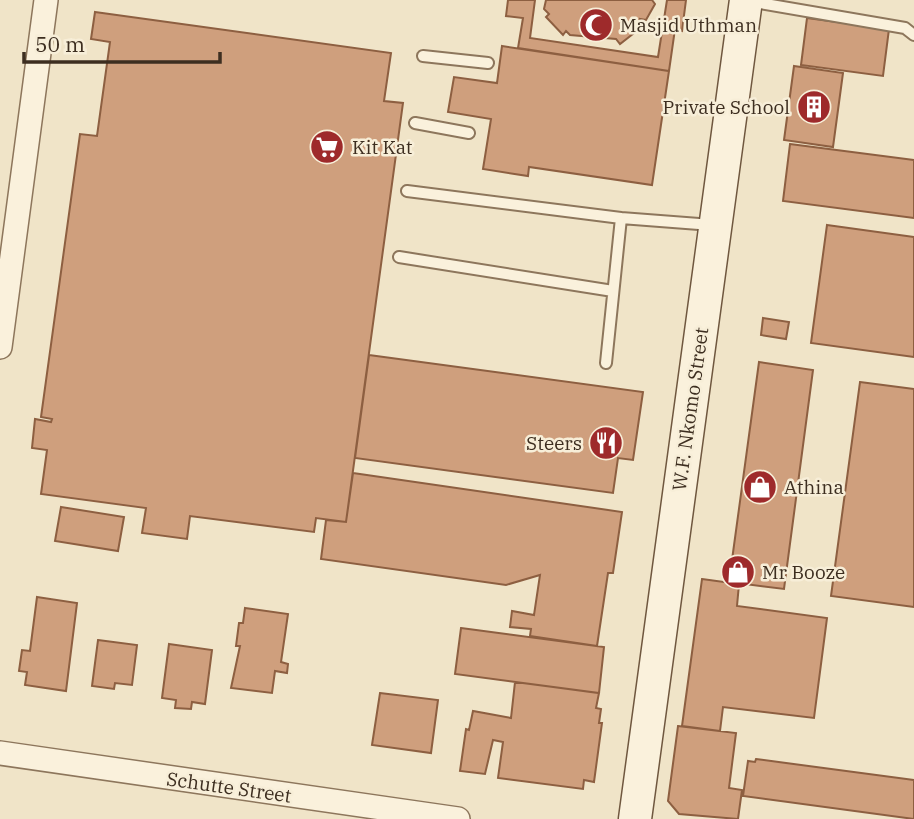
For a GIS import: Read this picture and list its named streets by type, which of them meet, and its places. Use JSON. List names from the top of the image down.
{
  "streets": {
    "main road": ["W.F. Nkomo Street"],
    "street": ["Schutte Street"]
  },
  "places": {
    "mosque": ["Masjid Uthman"],
    "building": ["Private School"],
    "supermarket": ["Kit Kat"],
    "restaurant": ["Steers"],
    "shop": ["Athina", "Mr Booze"]
  },
  "scale_bar": "50 m"
}
